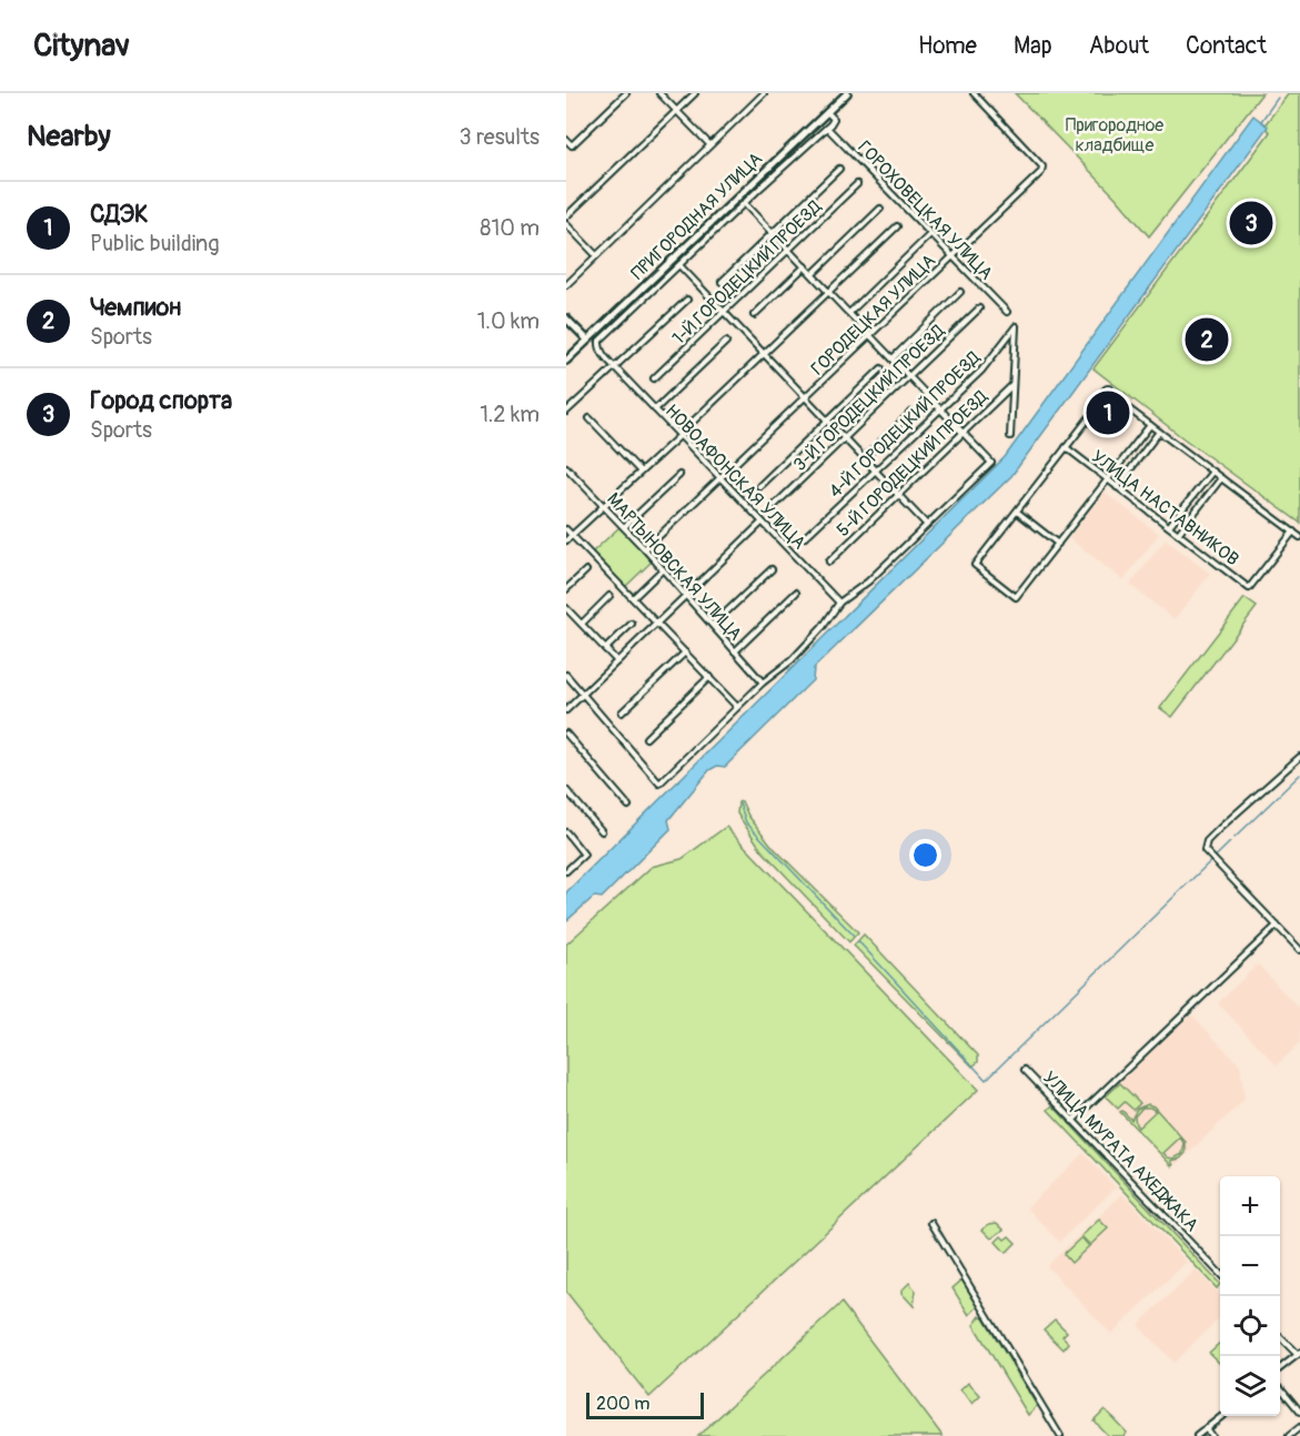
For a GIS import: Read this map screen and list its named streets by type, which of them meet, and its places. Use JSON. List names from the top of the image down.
{
  "streets": {
    "street": [
      "ГОРОХОВЕЦКАЯ УЛИЦА",
      "ПРИГОРОДНАЯ УЛИЦА",
      "1-Й ГОРОДЕЦКИЙ ПРОЕЗД",
      "ГОРОДЕЦКАЯ УЛИЦА",
      "3-Й ГОРОДЕЦКИЙ ПРОЕЗД",
      "4-Й ГОРОДЕЦКИЙ ПРОЕЗД",
      "5-Й ГОРОДЕЦКИЙ ПРОЕЗД",
      "НОВОАФОНСКАЯ УЛИЦА",
      "УЛИЦА НАСТАВНИКОВ",
      "МАРТЫНОВСКАЯ УЛИЦА",
      "УЛИЦА МУРАТА АХЕДЖАКА"
    ]
  },
  "crossings": [
    ["ГОРОХОВЕЦКАЯ УЛИЦА", "ГОРОДЕЦКАЯ УЛИЦА"],
    ["ГОРОДЕЦКАЯ УЛИЦА", "НОВОАФОНСКАЯ УЛИЦА"],
    ["ГОРОДЕЦКАЯ УЛИЦА", "МАРТЫНОВСКАЯ УЛИЦА"],
    ["4-Й ГОРОДЕЦКИЙ ПРОЕЗД", "5-Й ГОРОДЕЦКИЙ ПРОЕЗД"]
  ],
  "parks": ["Пригородное кладбище"],
  "scale_bar": "200 m",
  "page": {
    "header": "Citynav",
    "nav": [
      "Home",
      "Map",
      "About",
      "Contact"
    ],
    "heading": ["Nearby", "3 results"],
    "list": [
      {
        "mark": "1",
        "name": "СДЭК",
        "note": "Public building",
        "value": "810 m"
      },
      {
        "mark": "2",
        "name": "Чемпион",
        "note": "Sports",
        "value": "1.0 km"
      },
      {
        "mark": "3",
        "name": "Город спорта",
        "note": "Sports",
        "value": "1.2 km"
      }
    ],
    "pins": ["3", "2", "1"],
    "map_buttons": ["+", "−"],
    "scale": "200 m"
  }
}
